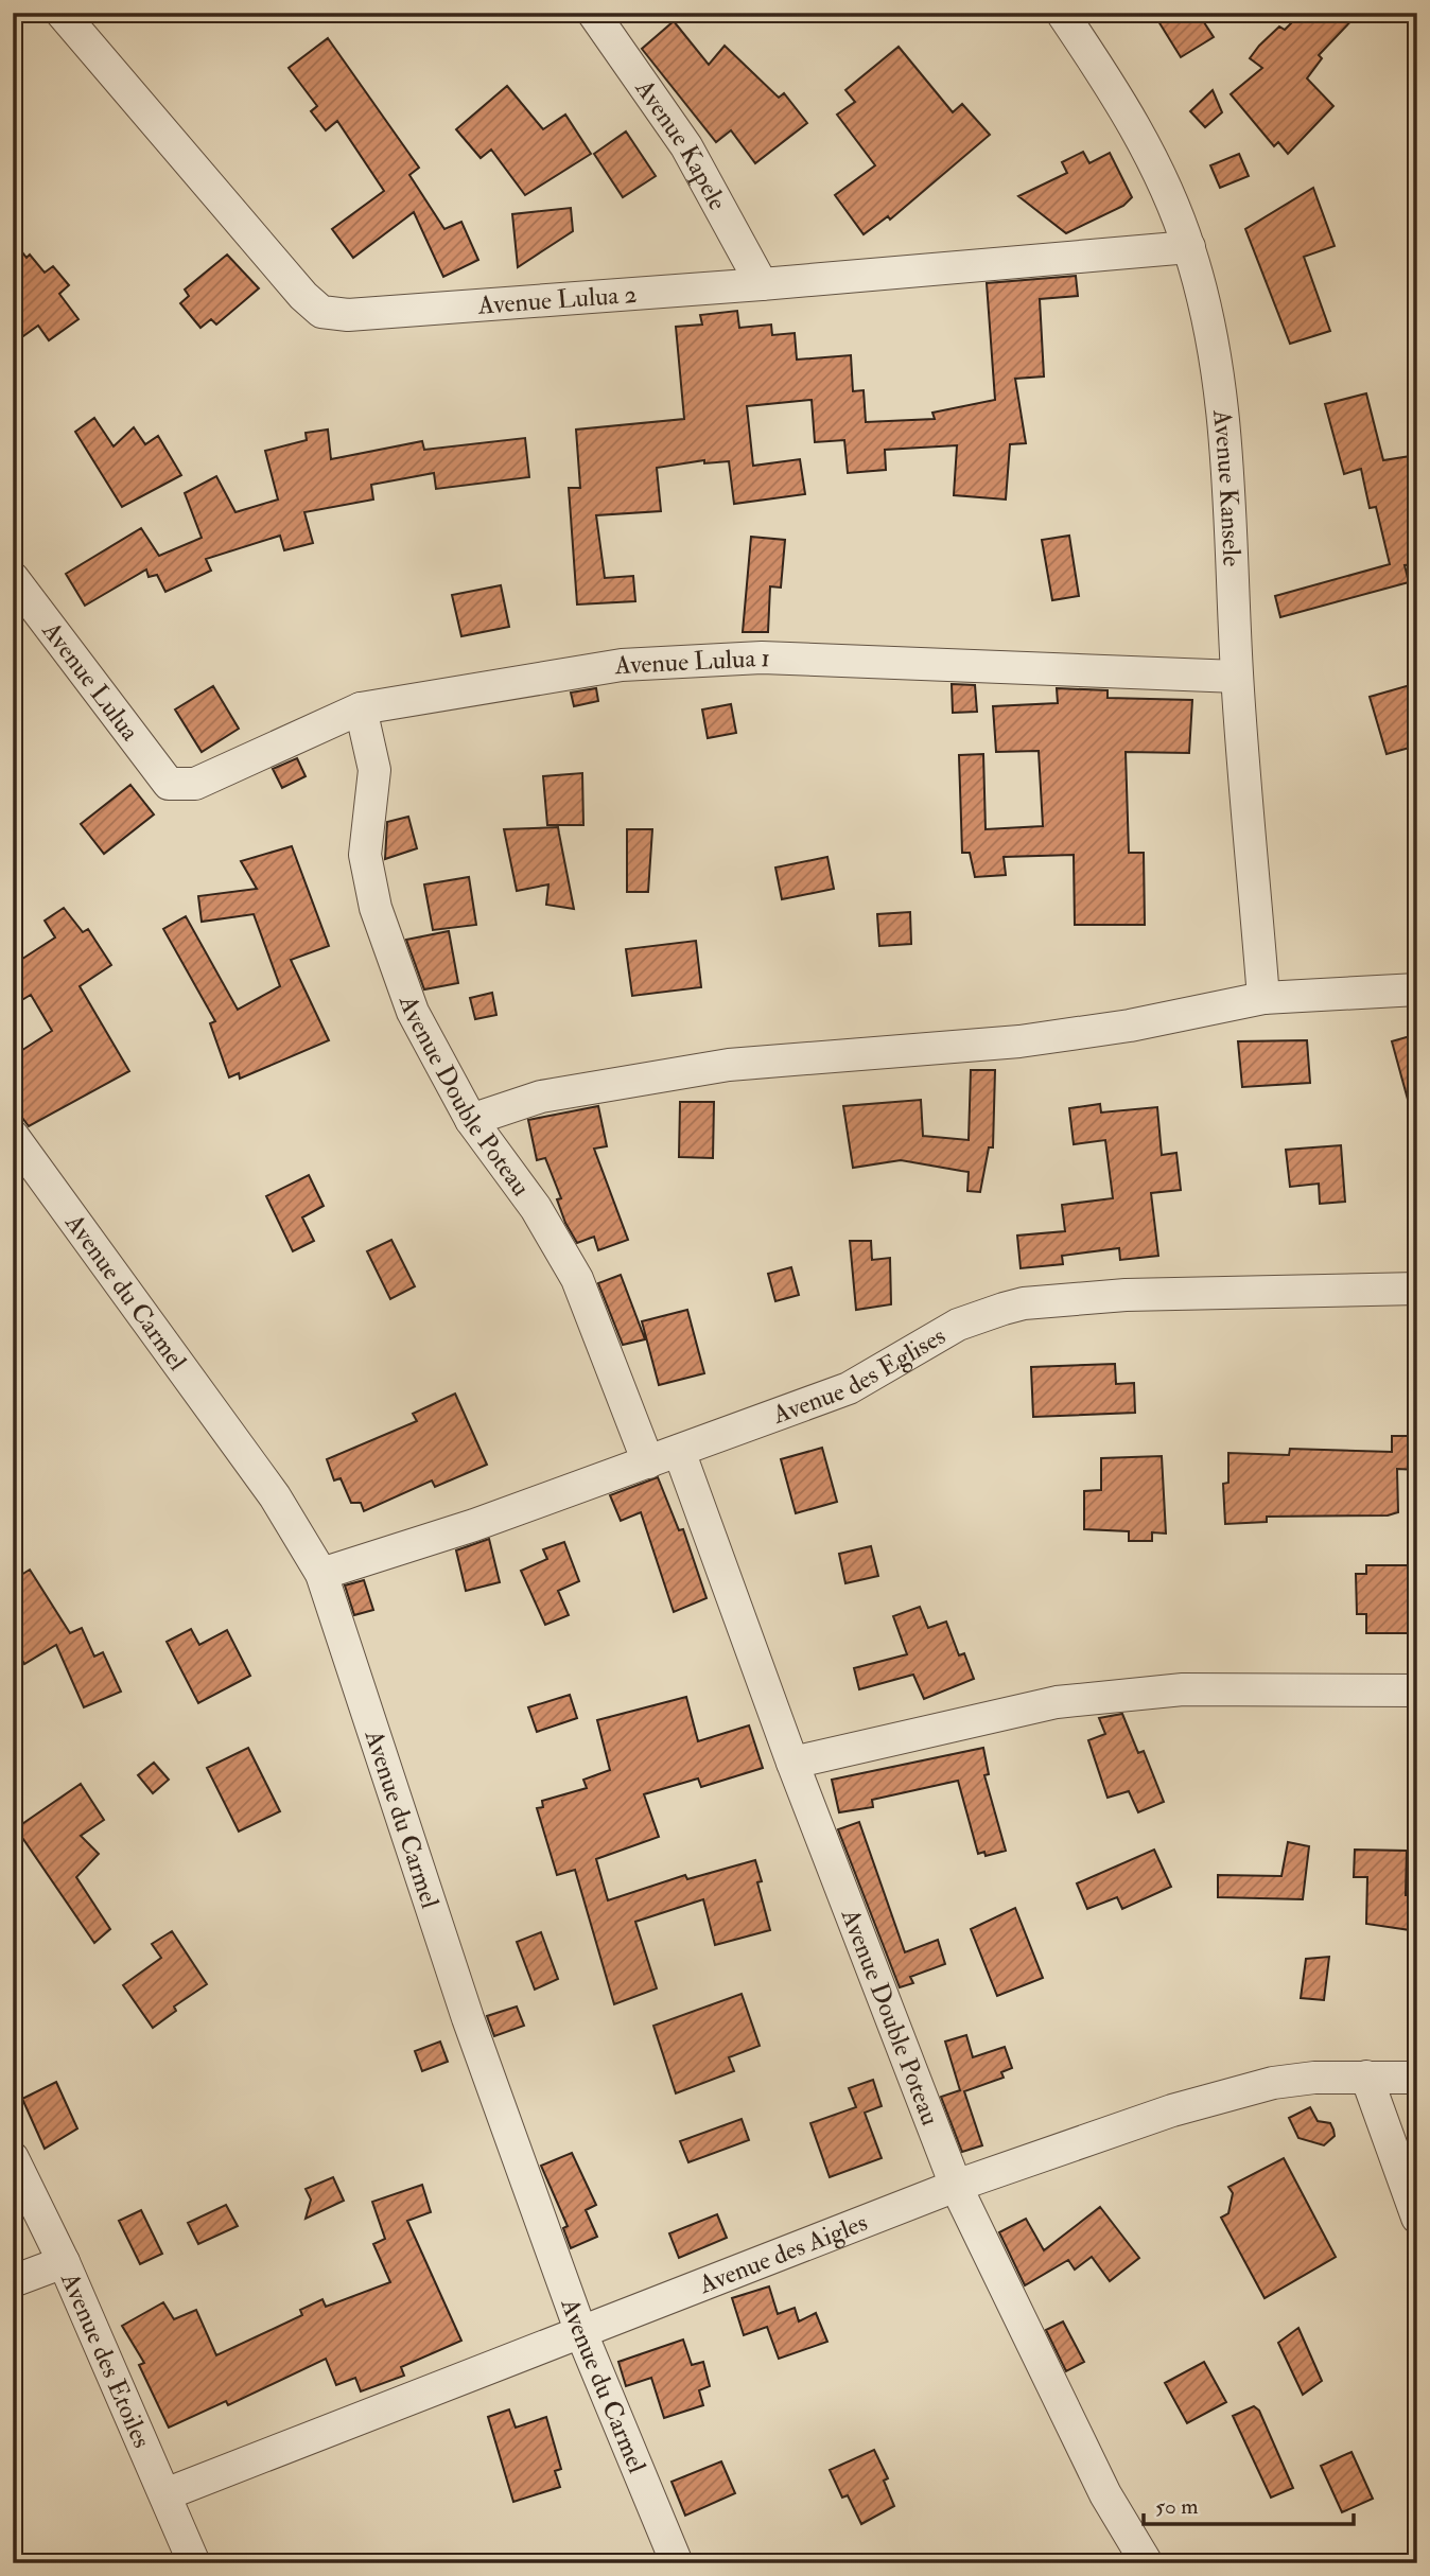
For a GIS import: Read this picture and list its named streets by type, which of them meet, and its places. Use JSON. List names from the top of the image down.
{
  "streets": {
    "street": [
      "Avenue Kapele",
      "Avenue Lulua 2",
      "Avenue Kansele",
      "Avenue Lulua 1",
      "Avenue Lulua",
      "Avenue Double Poteau",
      "Avenue du Carmel",
      "Avenue des Eglises",
      "Avenue des Aigles",
      "Avenue des Etoiles"
    ]
  },
  "crossings": [
    ["Avenue Kapele", "Avenue Lulua 2"],
    ["Avenue Lulua 2", "Avenue Kansele"],
    ["Avenue Kansele", "Avenue Lulua 1"],
    ["Avenue Lulua 1", "Avenue Lulua"],
    ["Avenue Lulua 1", "Avenue Double Poteau"],
    ["Avenue Double Poteau", "Avenue des Eglises"],
    ["Avenue Double Poteau", "Avenue des Aigles"],
    ["Avenue du Carmel", "Avenue des Eglises"],
    ["Avenue du Carmel", "Avenue des Aigles"],
    ["Avenue des Aigles", "Avenue des Etoiles"]
  ],
  "scale_bar": "50 m"
}
